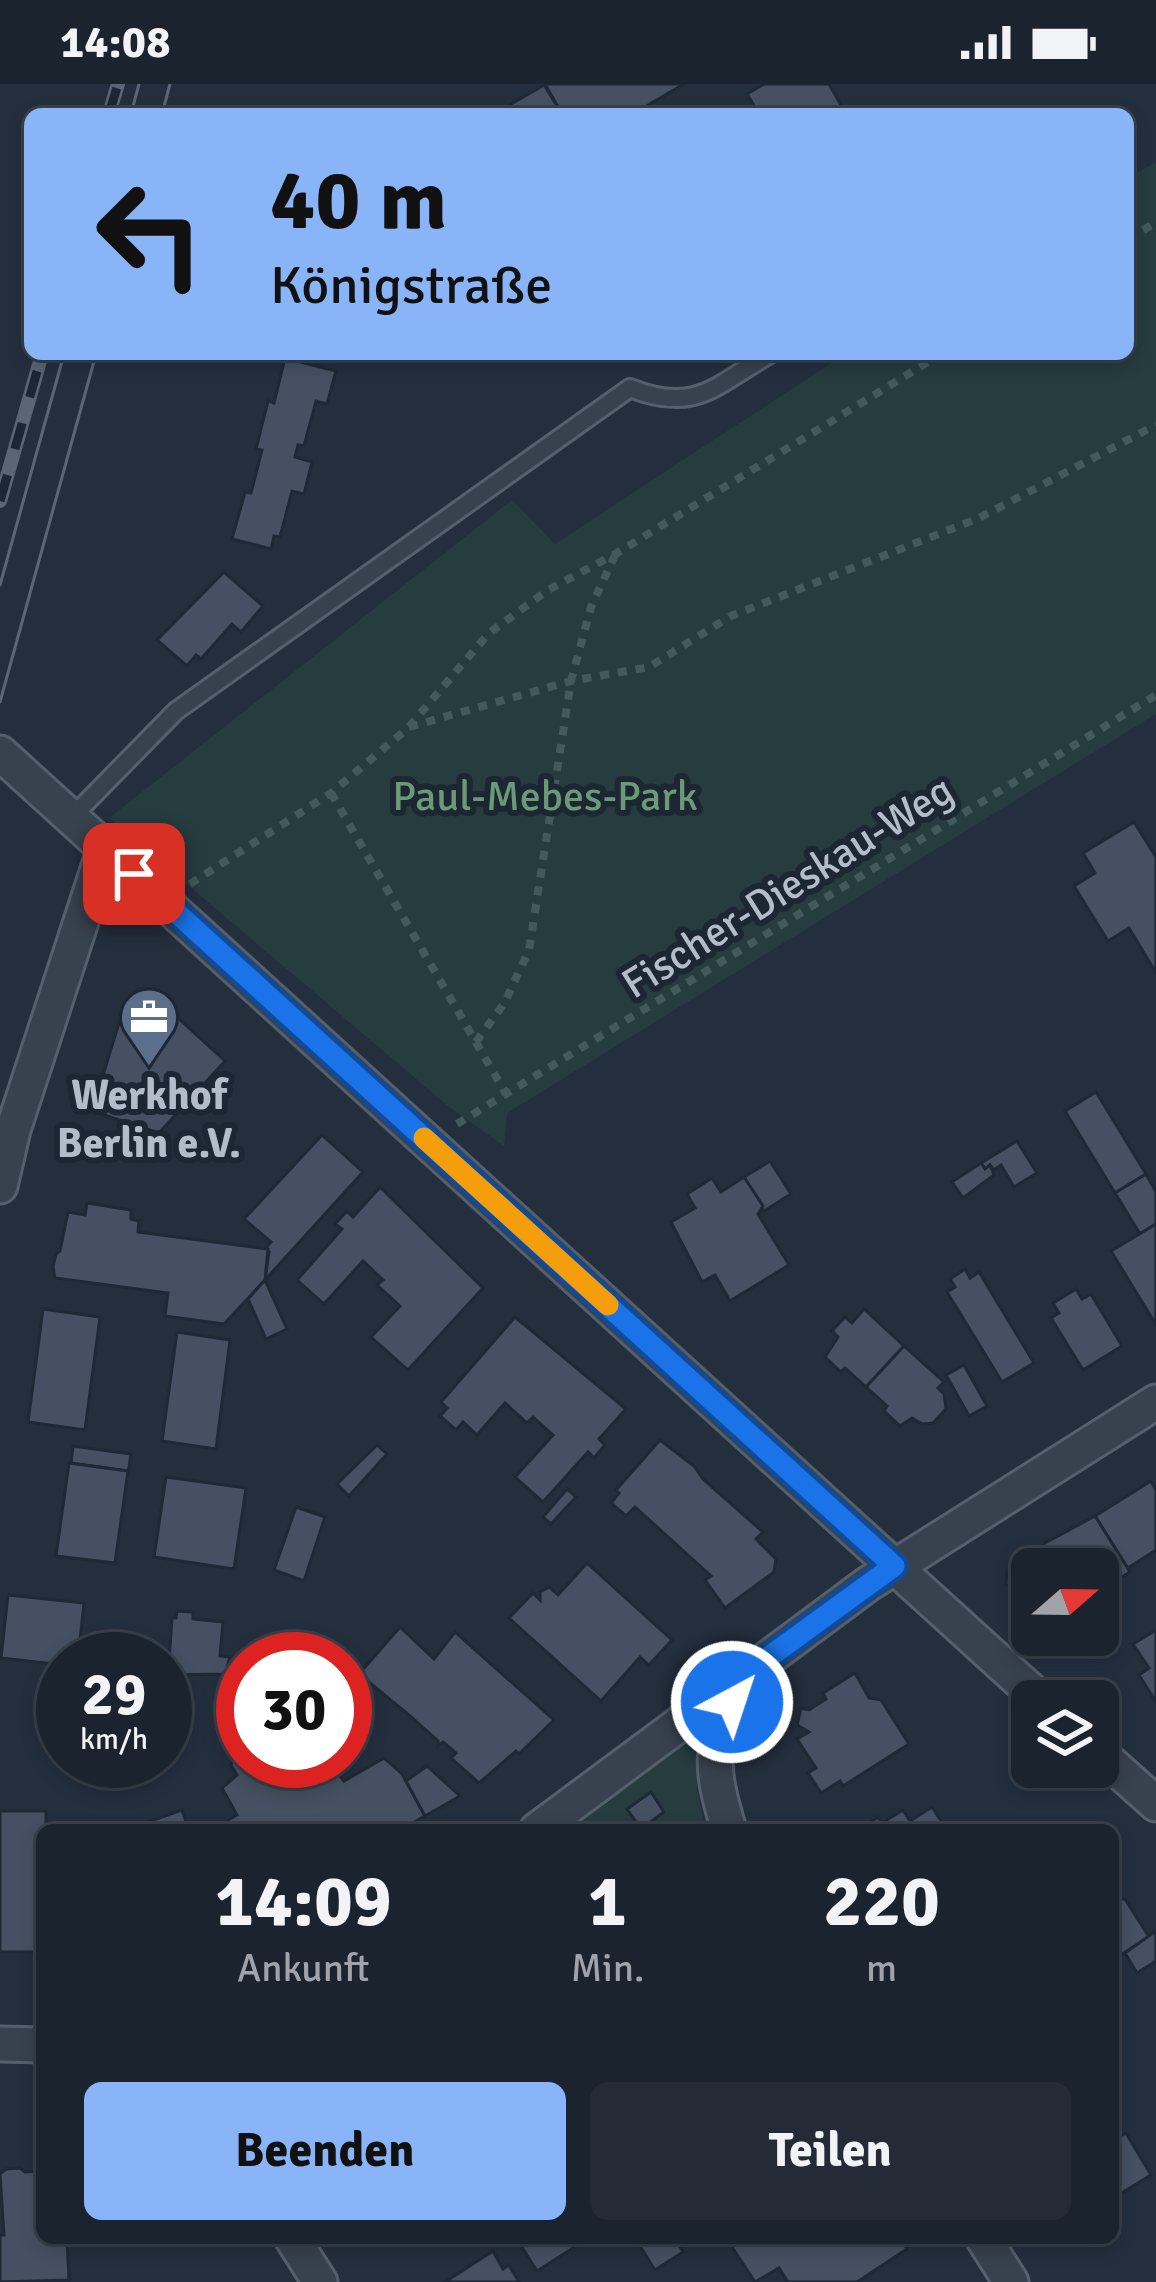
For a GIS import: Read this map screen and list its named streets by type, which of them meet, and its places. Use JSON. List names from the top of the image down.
{
  "streets": {
    "path": ["Fischer-Dieskau-Weg"]
  },
  "parks": ["Paul-Mebes-Park"],
  "places": {
    "office": ["Werkhof Berlin e.V."]
  },
  "north": "right",
  "page": {
    "status": "14:08",
    "turn": ["40 m", "Königstraße"],
    "speed": "29 km/h",
    "limit": "30",
    "eta": [
      "14:09",
      "Ankunft",
      "1",
      "Min.",
      "220",
      "m"
    ],
    "buttons": ["Beenden", "Teilen"]
  }
}
